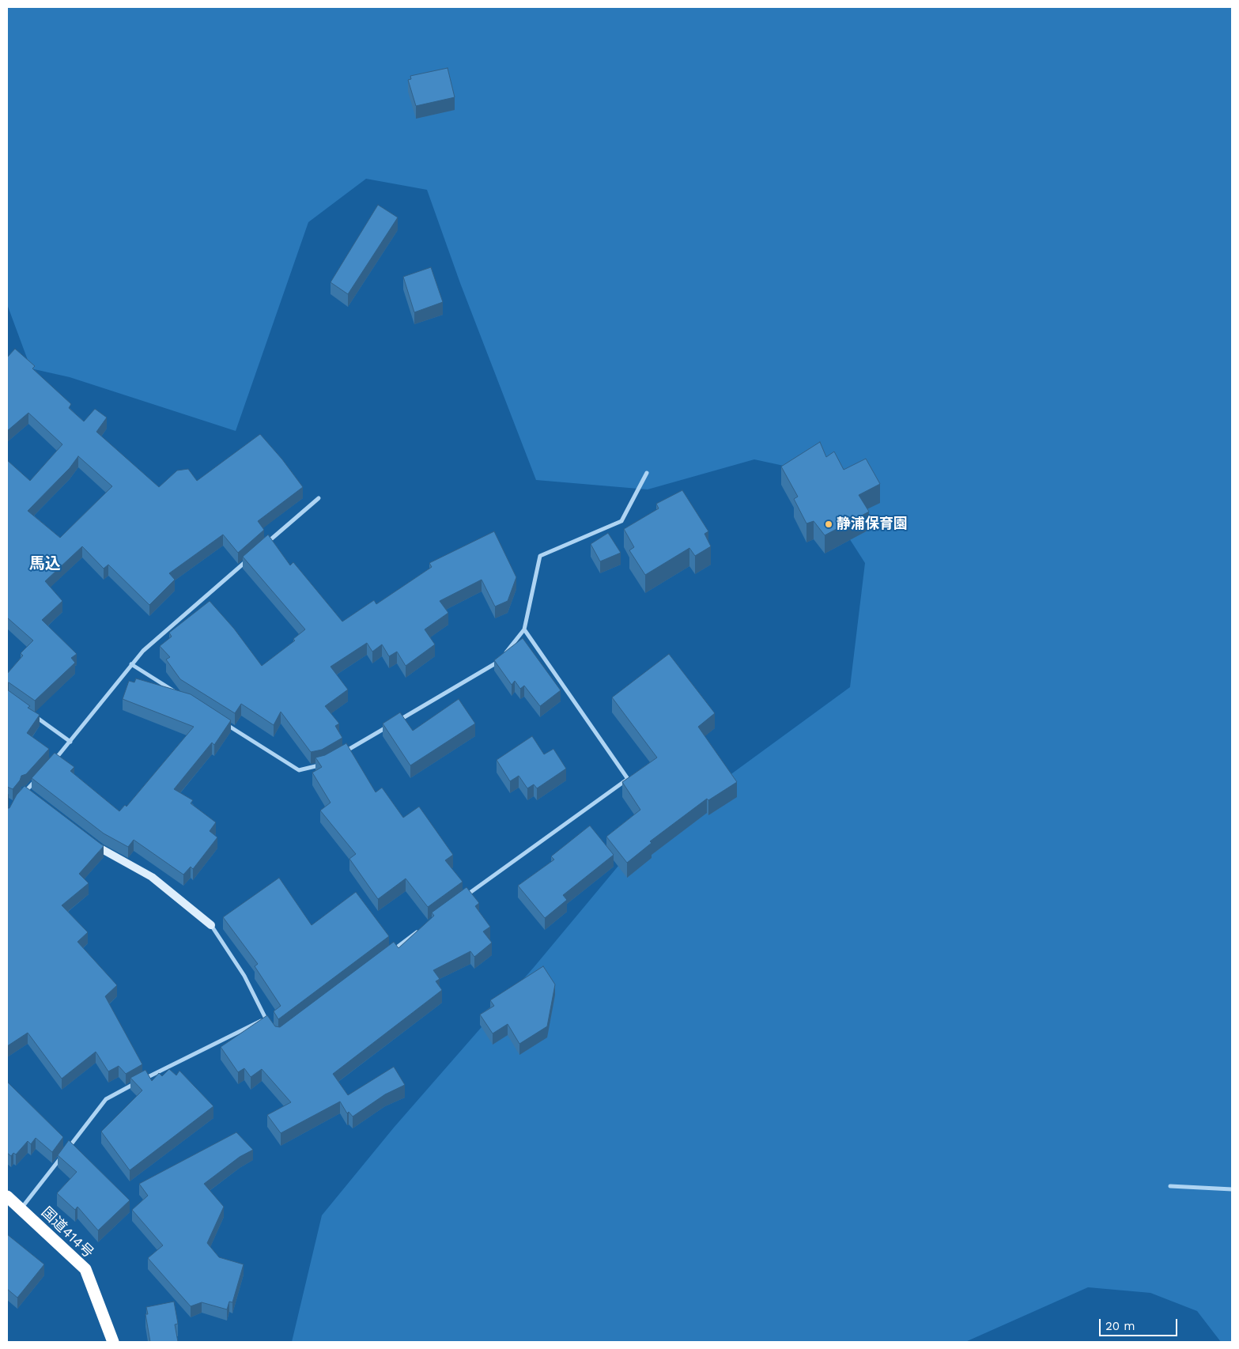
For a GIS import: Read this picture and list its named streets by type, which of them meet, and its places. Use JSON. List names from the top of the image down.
{
  "streets": {
    "highway": ["国道414号"]
  },
  "districts": ["馬込"],
  "places": ["静浦保育園"],
  "scale_bar": "20 m"
}
